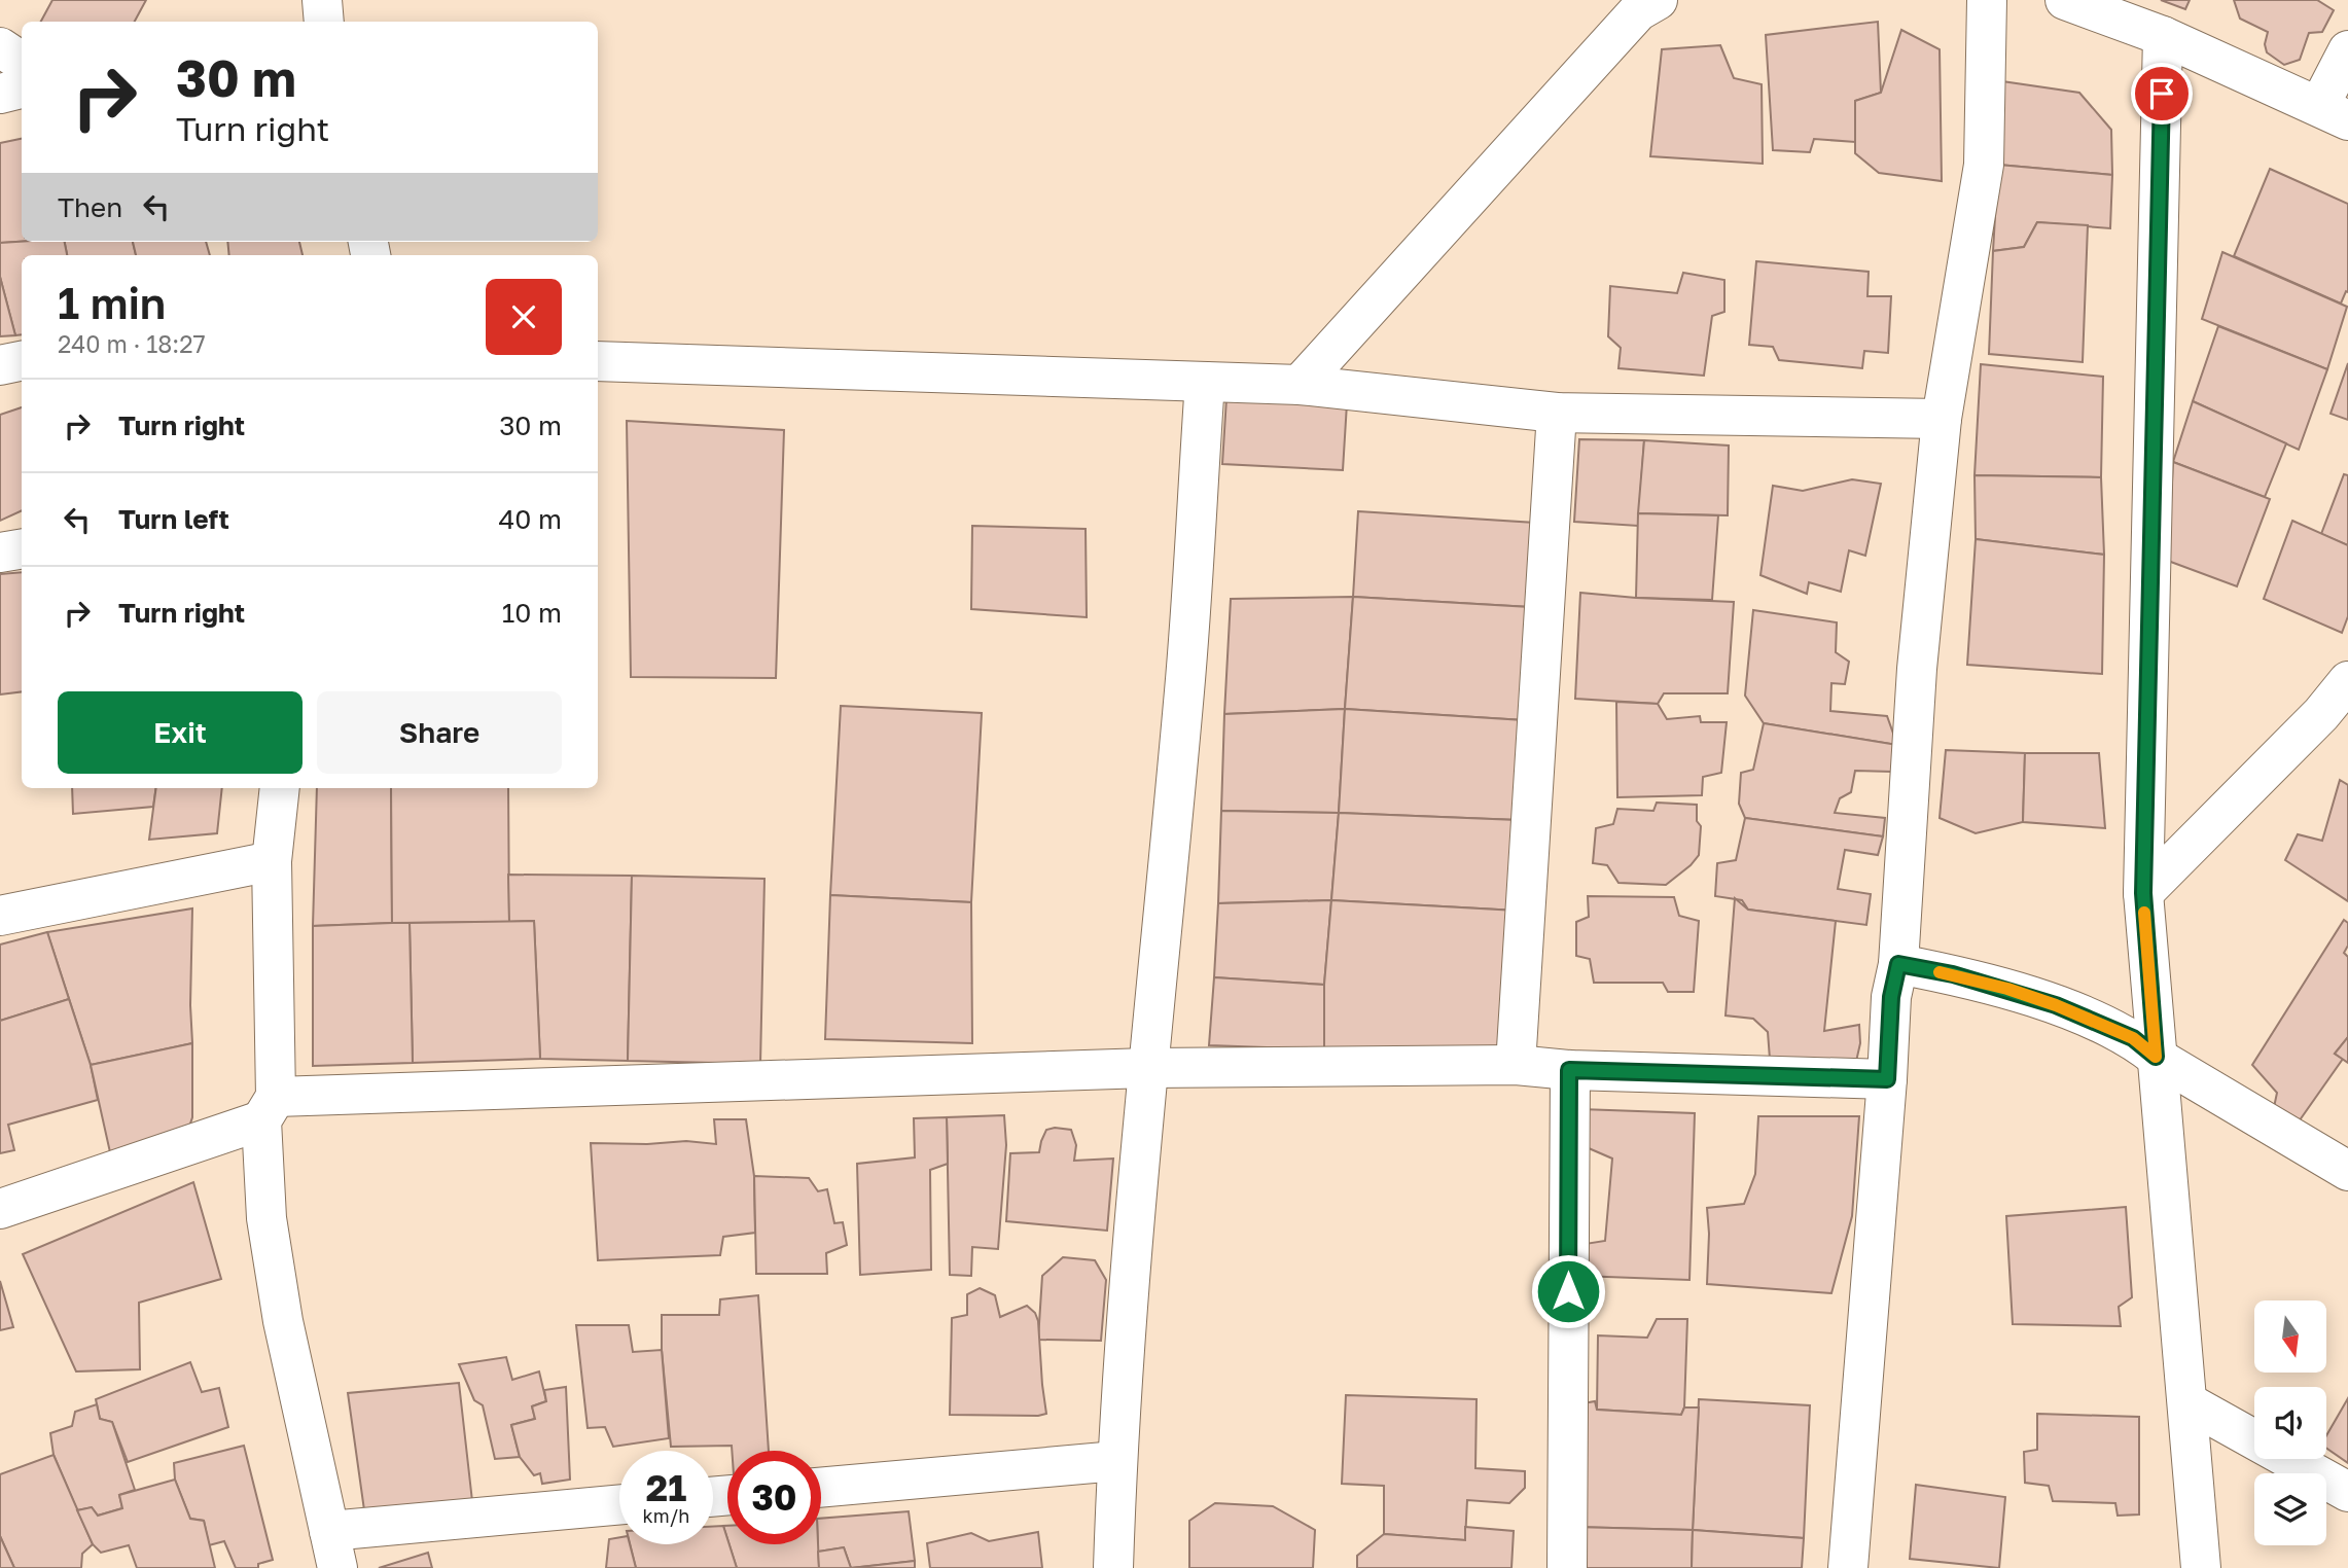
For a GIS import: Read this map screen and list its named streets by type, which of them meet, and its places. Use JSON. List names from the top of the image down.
{
  "north": "bottom",
  "page": {
    "turn": ["30 m", "Turn right"],
    "then": "Then",
    "heading": ["1 min", "240 m · 18:27"],
    "list": [
      {
        "name": "Turn right",
        "value": "30 m"
      },
      {
        "name": "Turn left",
        "value": "40 m"
      },
      {
        "name": "Turn right",
        "value": "10 m"
      }
    ],
    "buttons": ["Exit", "Share"],
    "speed": "21 km/h",
    "limit": "30"
  }
}
